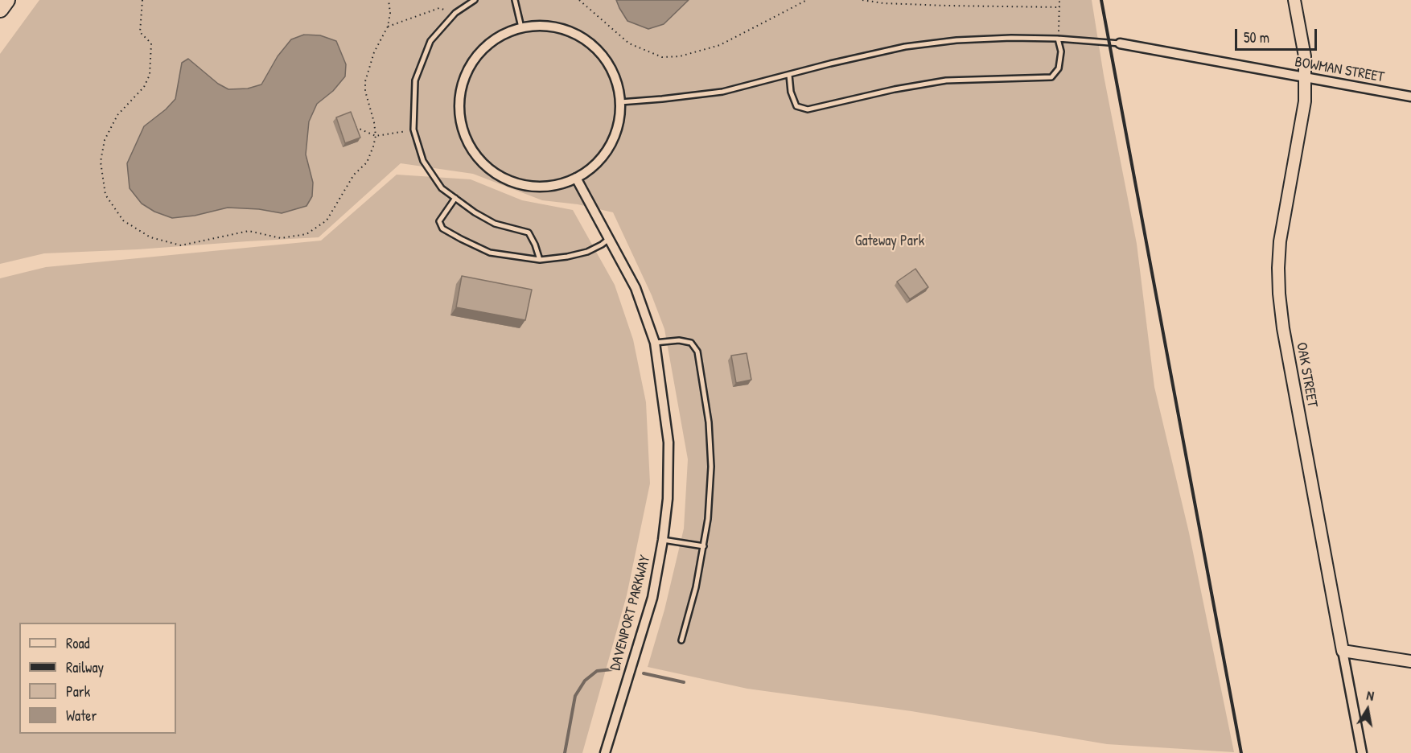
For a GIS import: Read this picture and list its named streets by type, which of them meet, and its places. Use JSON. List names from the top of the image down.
{
  "streets": {
    "street": ["BOWMAN STREET", "OAK STREET", "DAVENPORT PARKWAY"]
  },
  "crossings": [
    ["BOWMAN STREET", "OAK STREET"]
  ],
  "parks": ["Gateway Park"],
  "legend": [
    "Road",
    "Railway",
    "Park",
    "Water"
  ],
  "scale_bar": "50 m",
  "north": "top"
}
